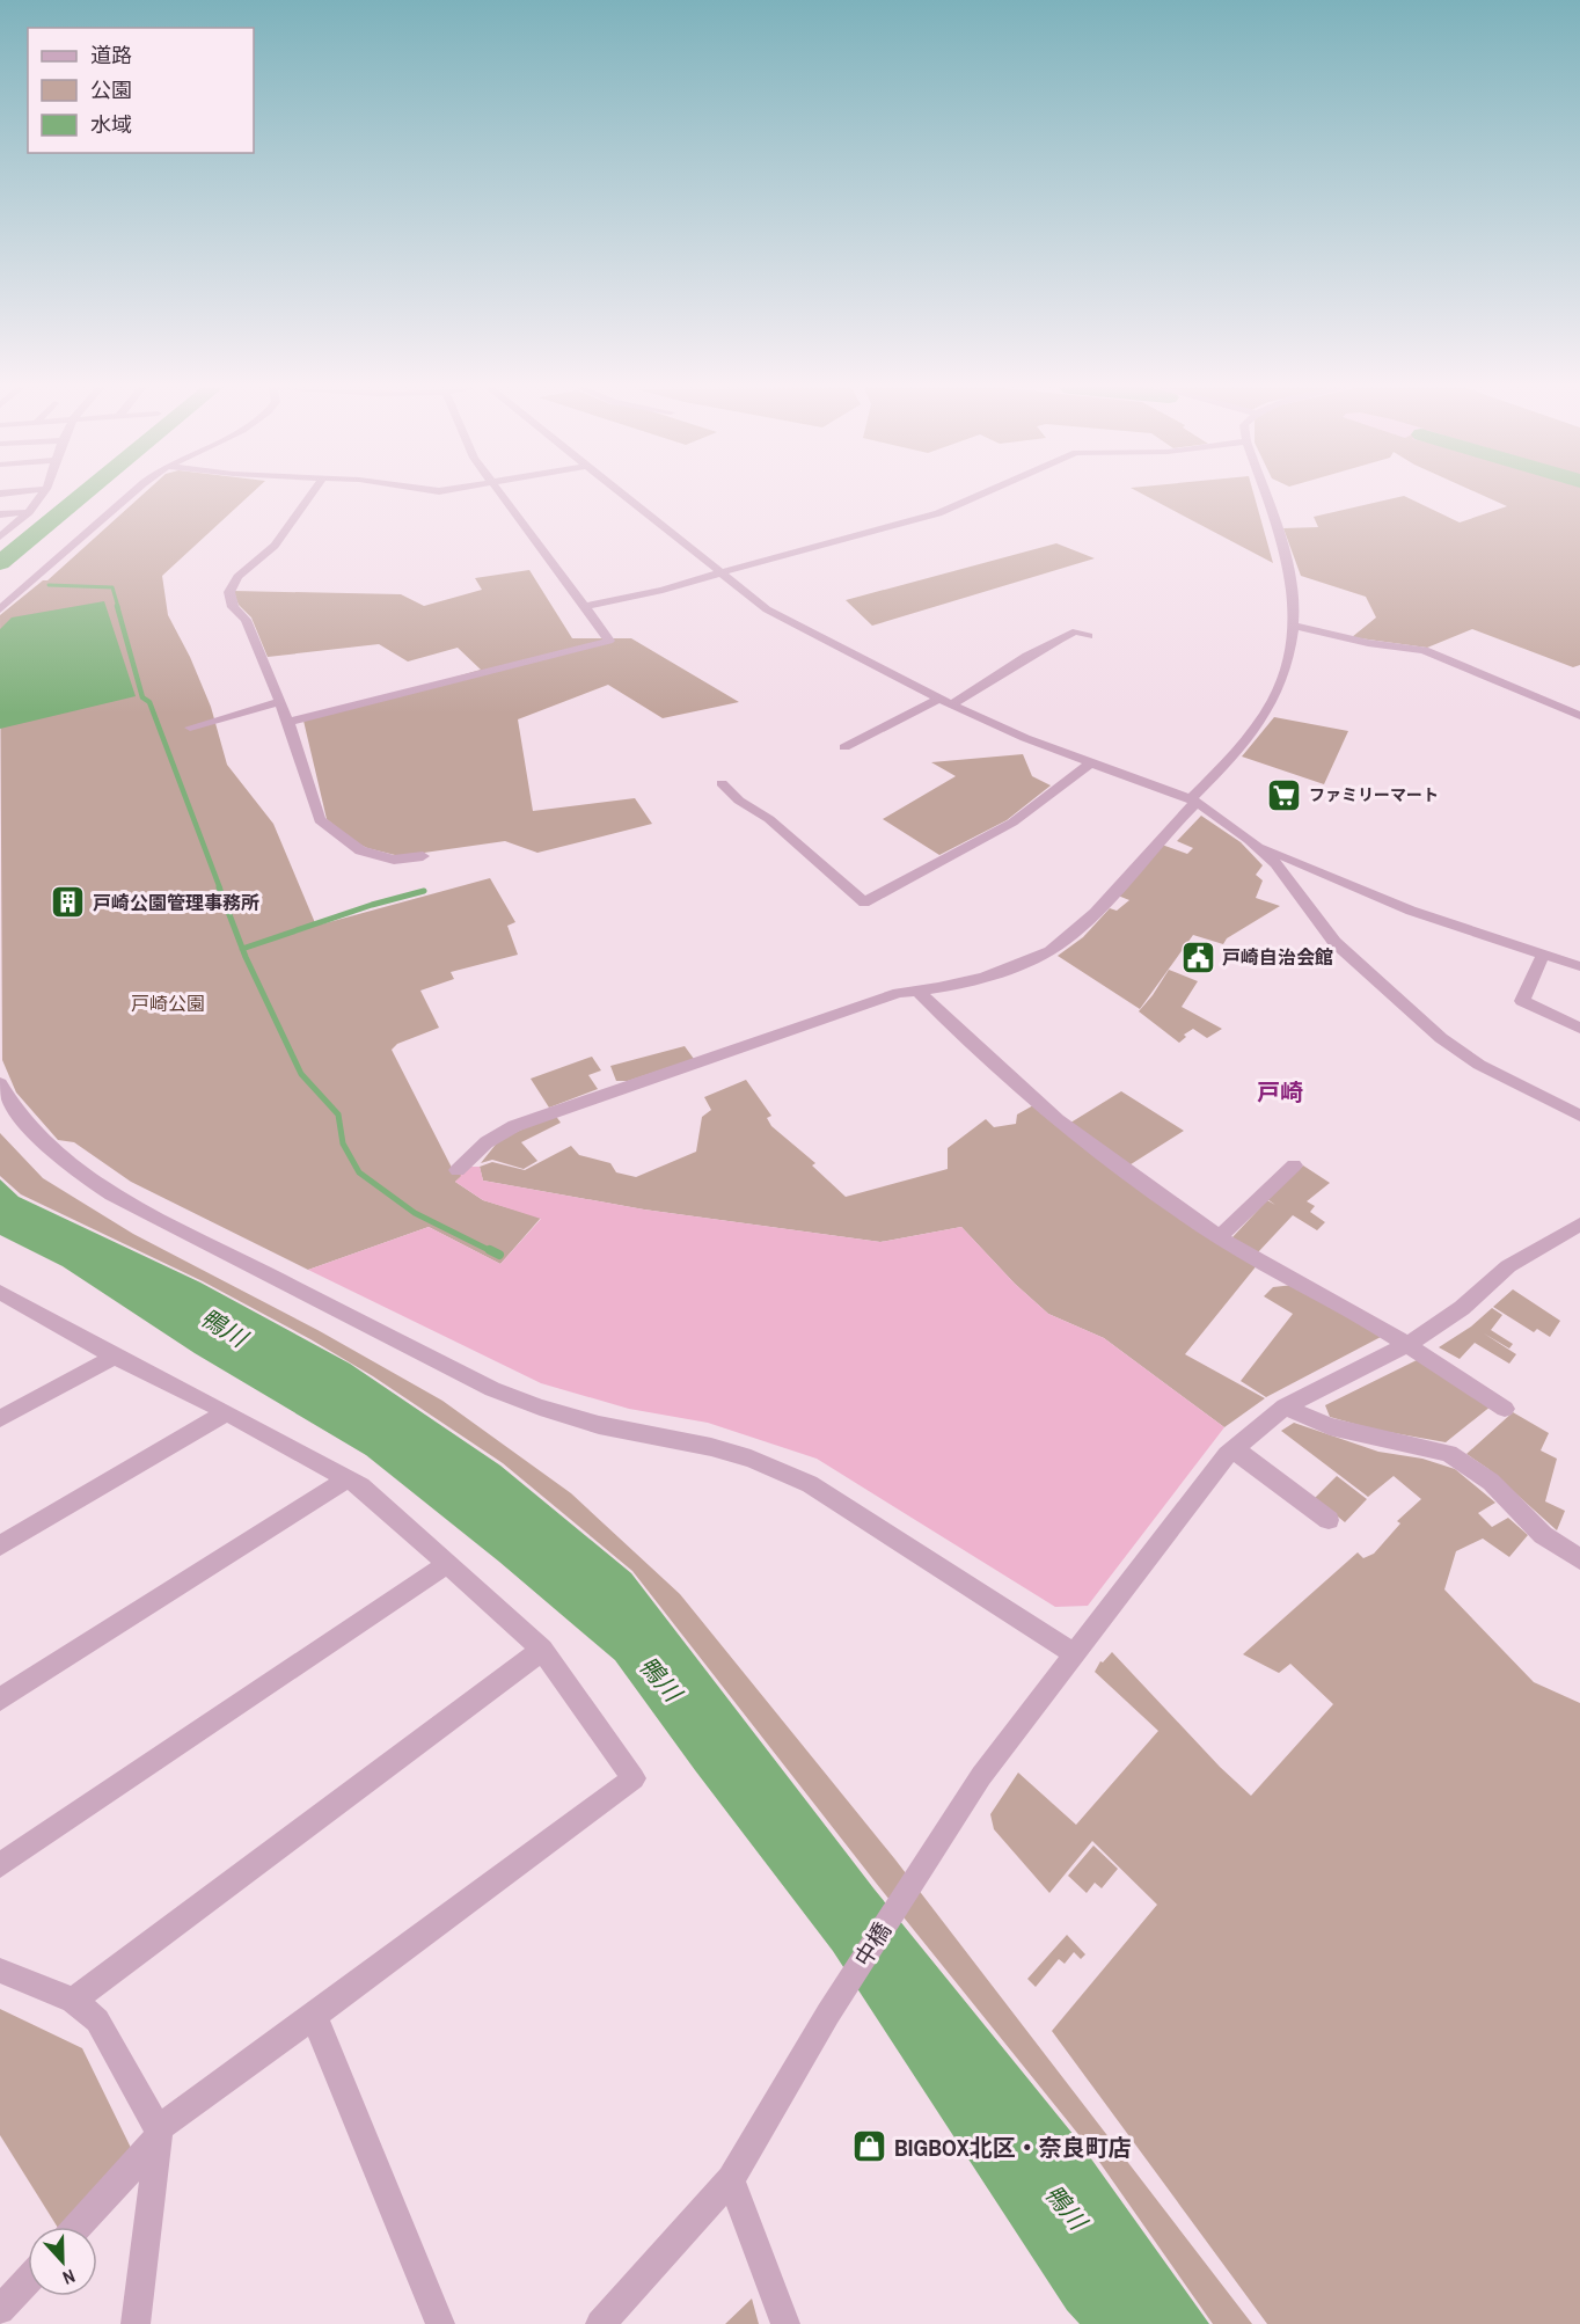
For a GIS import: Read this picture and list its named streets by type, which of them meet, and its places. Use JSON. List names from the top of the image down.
{
  "streets": {
    "street": ["中橋"]
  },
  "districts": ["戸崎"],
  "water": ["鴨川"],
  "parks": ["戸崎公園"],
  "places": {
    "supermarket": ["ファミリーマート"],
    "building": ["戸崎公園管理事務所"],
    "public building": ["戸崎自治会館"],
    "shop": ["BIGBOX北区・奈良町店"]
  },
  "legend": ["道路", "公園", "水域"],
  "north": "bottom"
}
